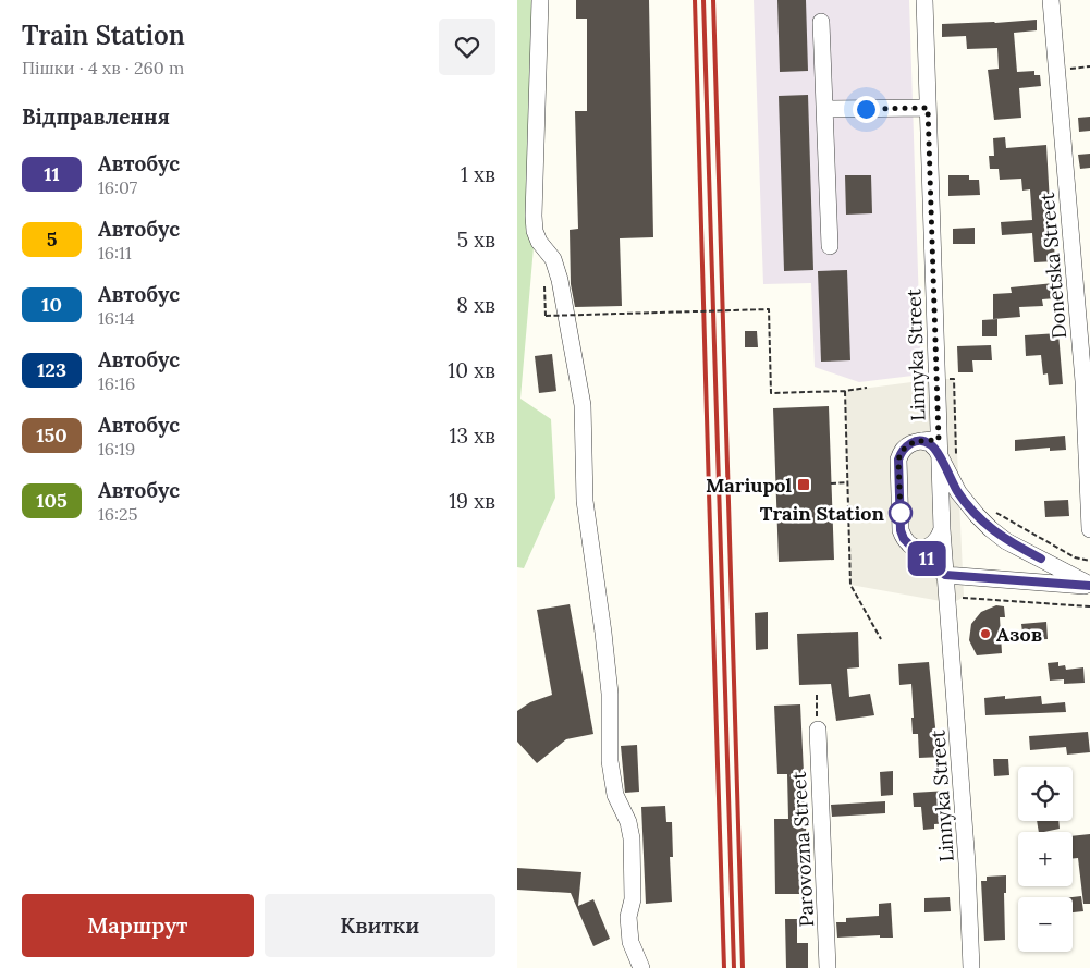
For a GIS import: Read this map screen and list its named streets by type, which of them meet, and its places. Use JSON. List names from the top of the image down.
{
  "streets": {
    "street": ["Donetska Street", "Linnyka Street", "Parovozna Street"]
  },
  "places": {
    "transit": ["Mariupol"],
    "other": ["Train Station", "Азов"]
  },
  "lines": ["bus line 11"],
  "page": {
    "heading": [
      ["Train Station", "Пішки · 4 хв · 260 m"],
      "Відправлення"
    ],
    "on_map": "11",
    "list": [
      {
        "mark": "11",
        "name": "Автобус",
        "note": "16:07",
        "value": "1 хв"
      },
      {
        "mark": "5",
        "name": "Автобус",
        "note": "16:11",
        "value": "5 хв"
      },
      {
        "mark": "10",
        "name": "Автобус",
        "note": "16:14",
        "value": "8 хв"
      },
      {
        "mark": "123",
        "name": "Автобус",
        "note": "16:16",
        "value": "10 хв"
      },
      {
        "mark": "150",
        "name": "Автобус",
        "note": "16:19",
        "value": "13 хв"
      },
      {
        "mark": "105",
        "name": "Автобус",
        "note": "16:25",
        "value": "19 хв"
      }
    ],
    "map_buttons": ["+", "−"],
    "buttons": ["Маршрут", "Квитки"]
  }
}
